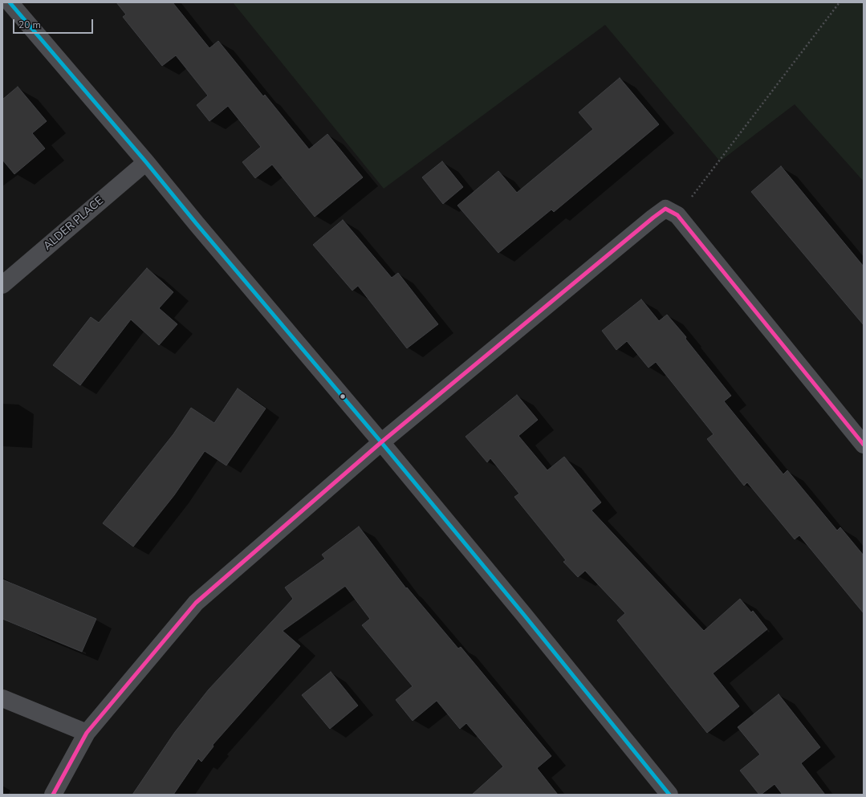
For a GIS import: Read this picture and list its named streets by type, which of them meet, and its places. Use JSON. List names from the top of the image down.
{
  "streets": {
    "street": ["ALDER PLACE"]
  },
  "scale_bar": "20 m"
}
